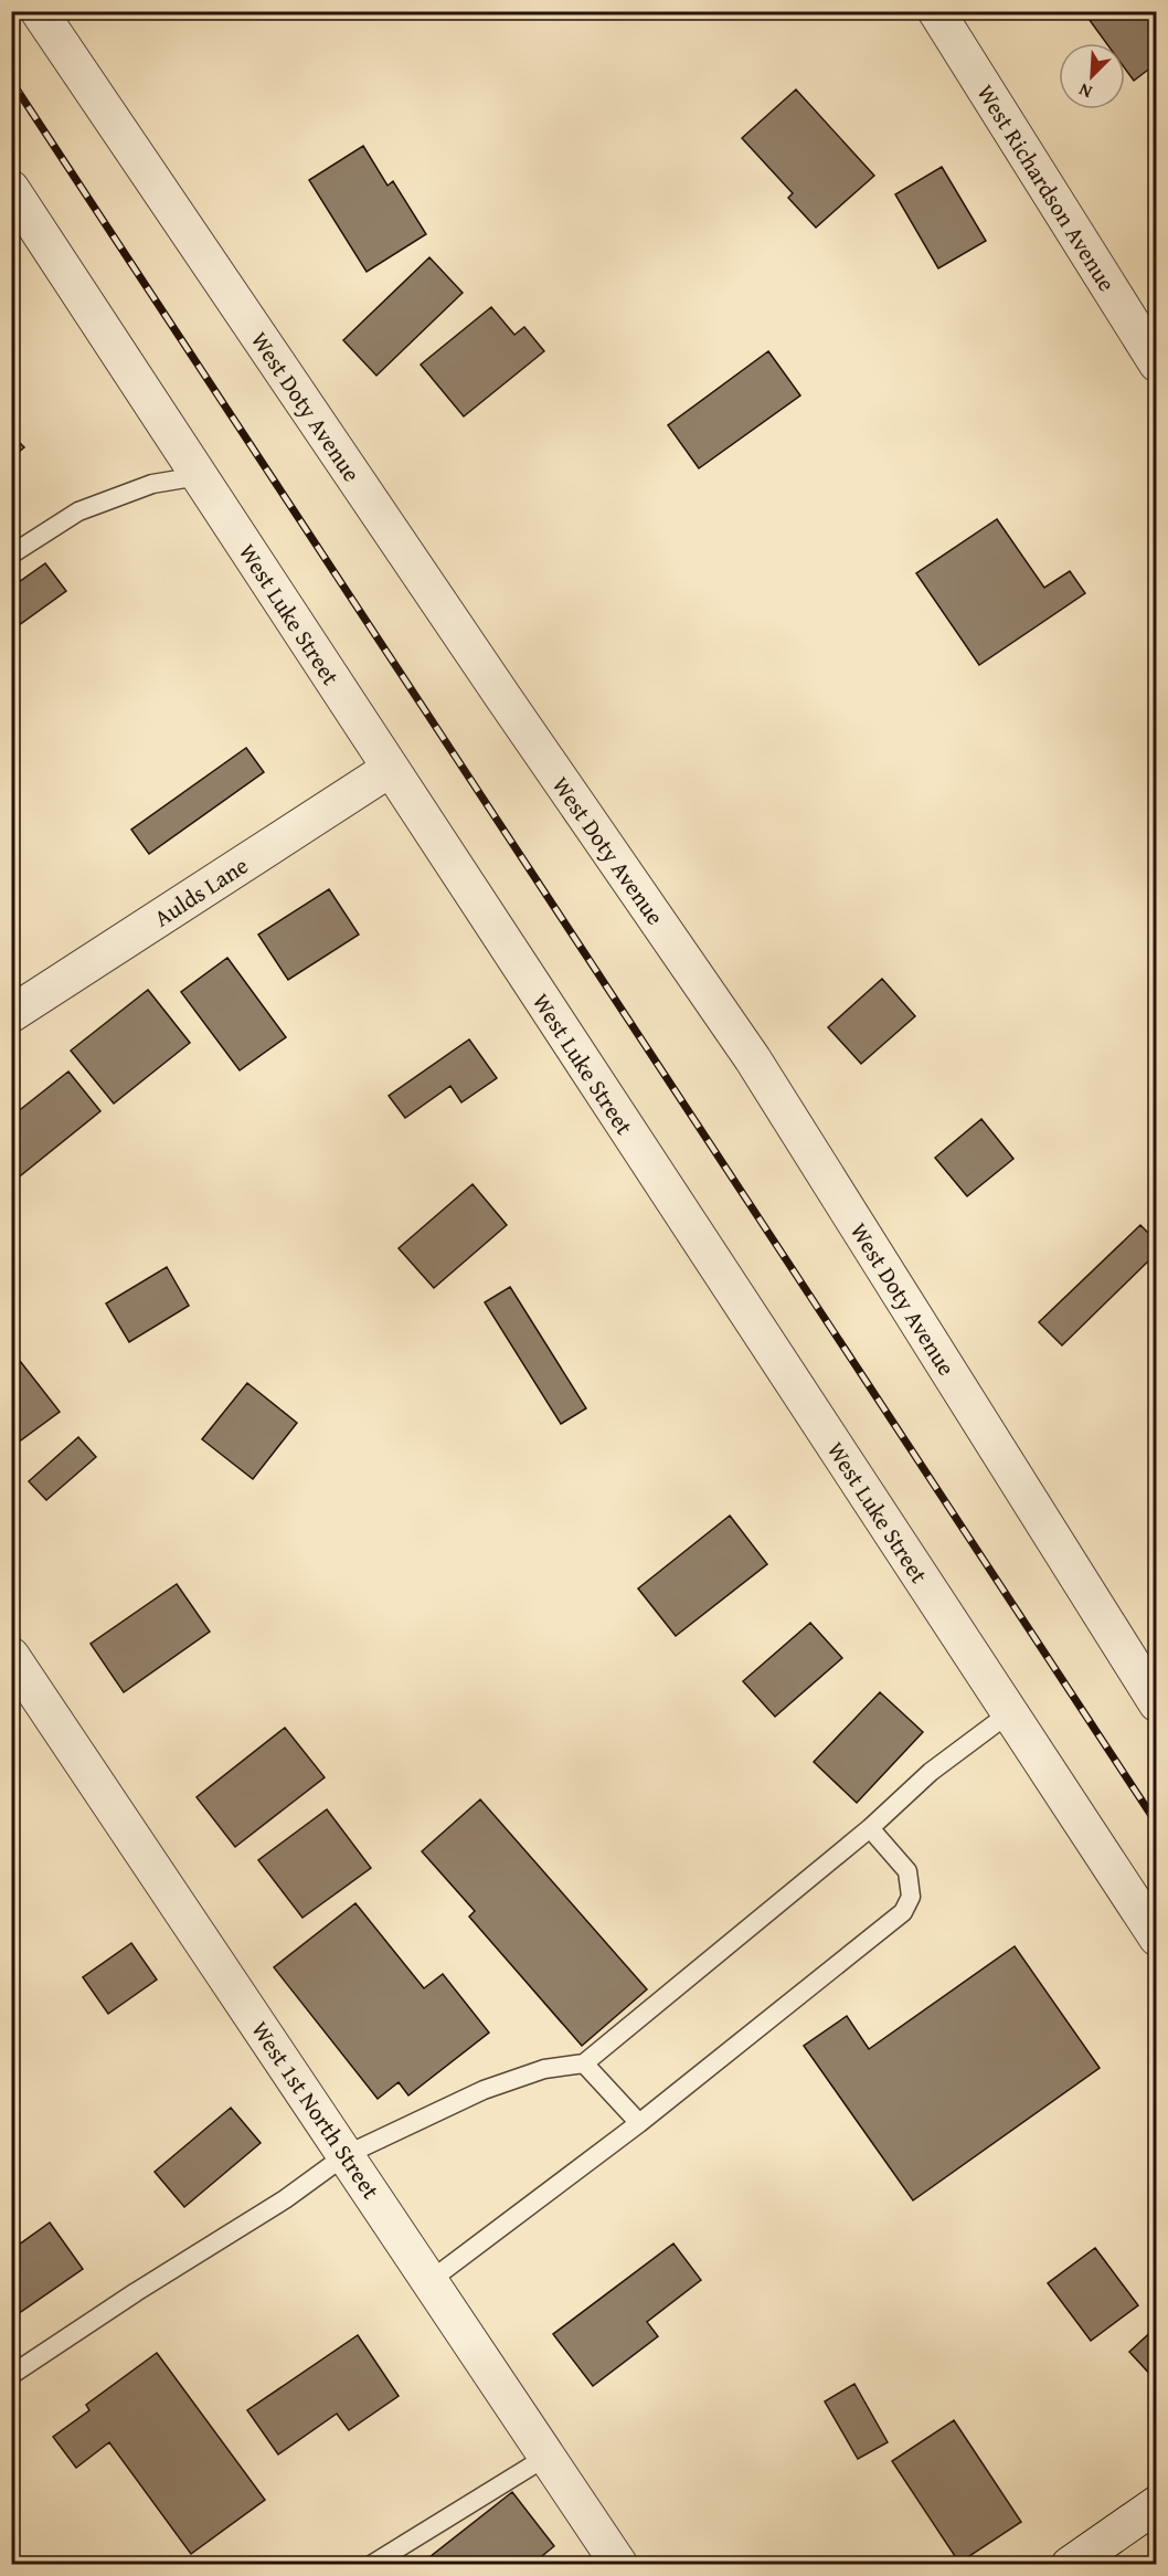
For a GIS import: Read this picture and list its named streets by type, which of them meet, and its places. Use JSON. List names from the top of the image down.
{
  "streets": {
    "street": [
      "West Richardson Avenue",
      "West Doty Avenue",
      "West Luke Street",
      "Aulds Lane",
      "West 1st North Street"
    ]
  },
  "crossings": [
    ["West Luke Street", "Aulds Lane"]
  ],
  "north": "bottom left"
}
